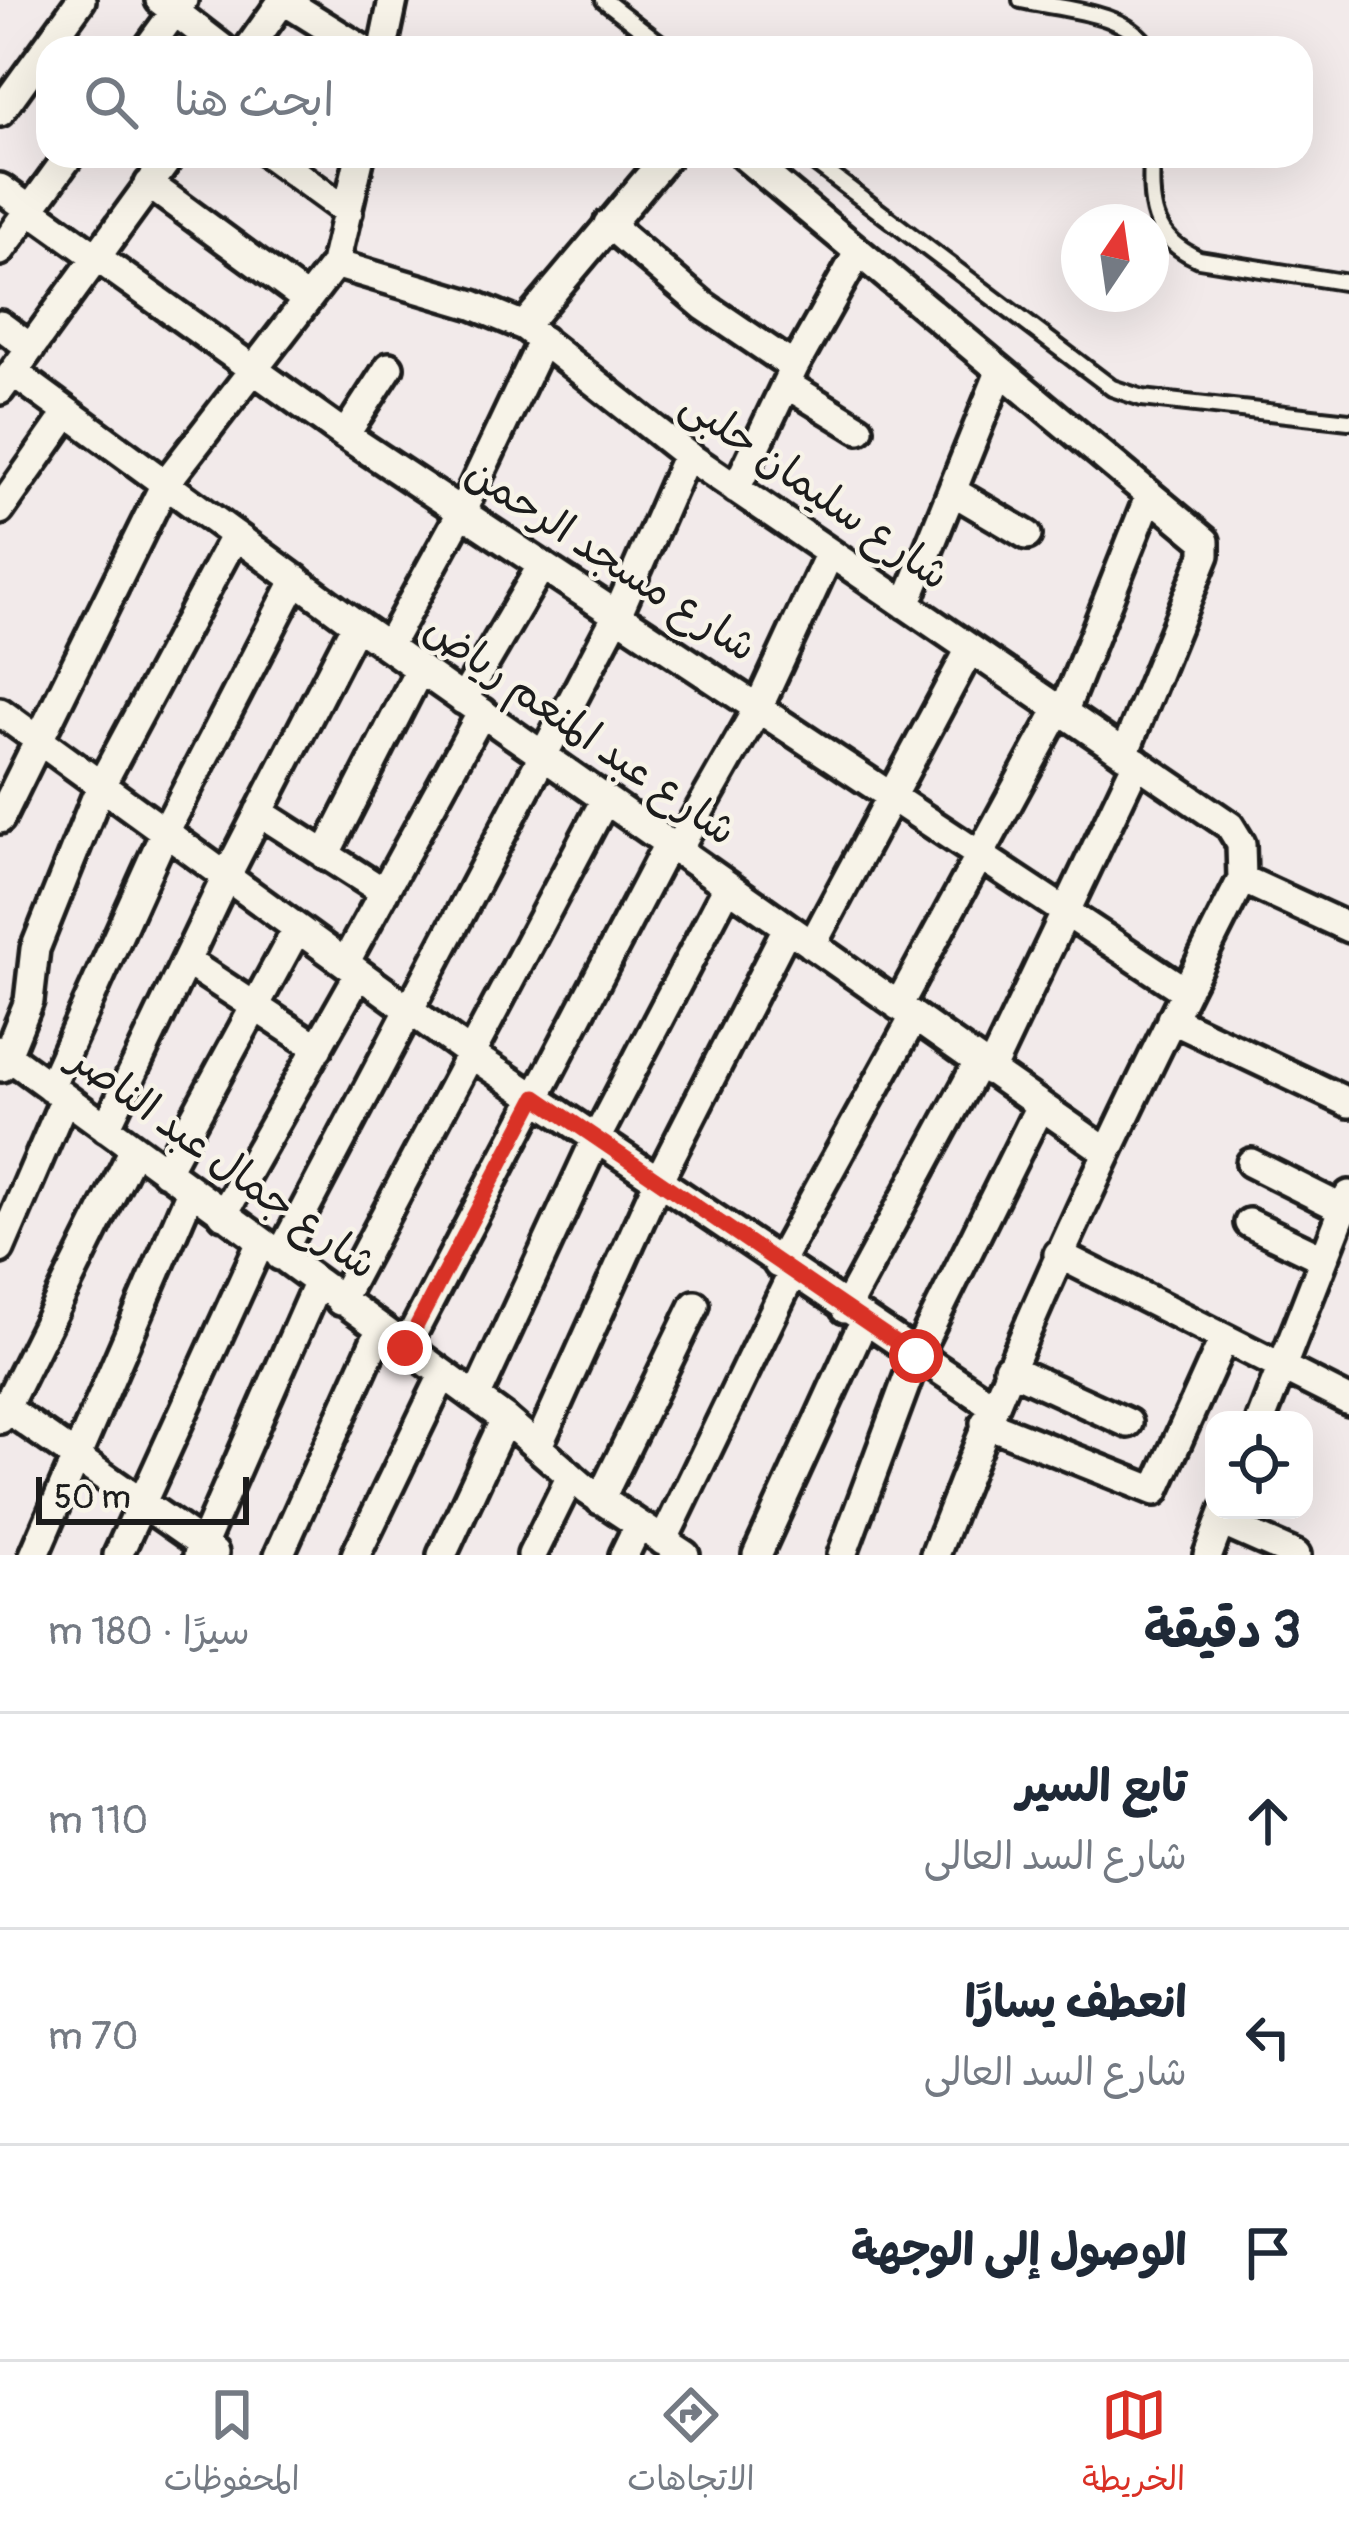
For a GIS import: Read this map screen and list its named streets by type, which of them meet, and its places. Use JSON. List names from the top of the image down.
{
  "streets": {
    "street": [
      "شارع سليمان حلبى",
      "شارع مسجد الرحمن",
      "شارع عبد المنعم رياض",
      "شارع جمال عبد الناصر"
    ]
  },
  "scale_bar": "50 m",
  "north": "top",
  "page": {
    "search": "ابحث هنا",
    "scale": "50 m",
    "heading": ["3 دقيقة", "سيرًا · 180 m"],
    "list": [
      ["تابع السير", "شارع السد العالى", "110 m"],
      ["انعطف يسارًا", "شارع السد العالى", "70 m"],
      "الوصول إلى الوجهة"
    ],
    "nav": ["الخريطة", "الاتجاهات", "المحفوظات"]
  }
}
